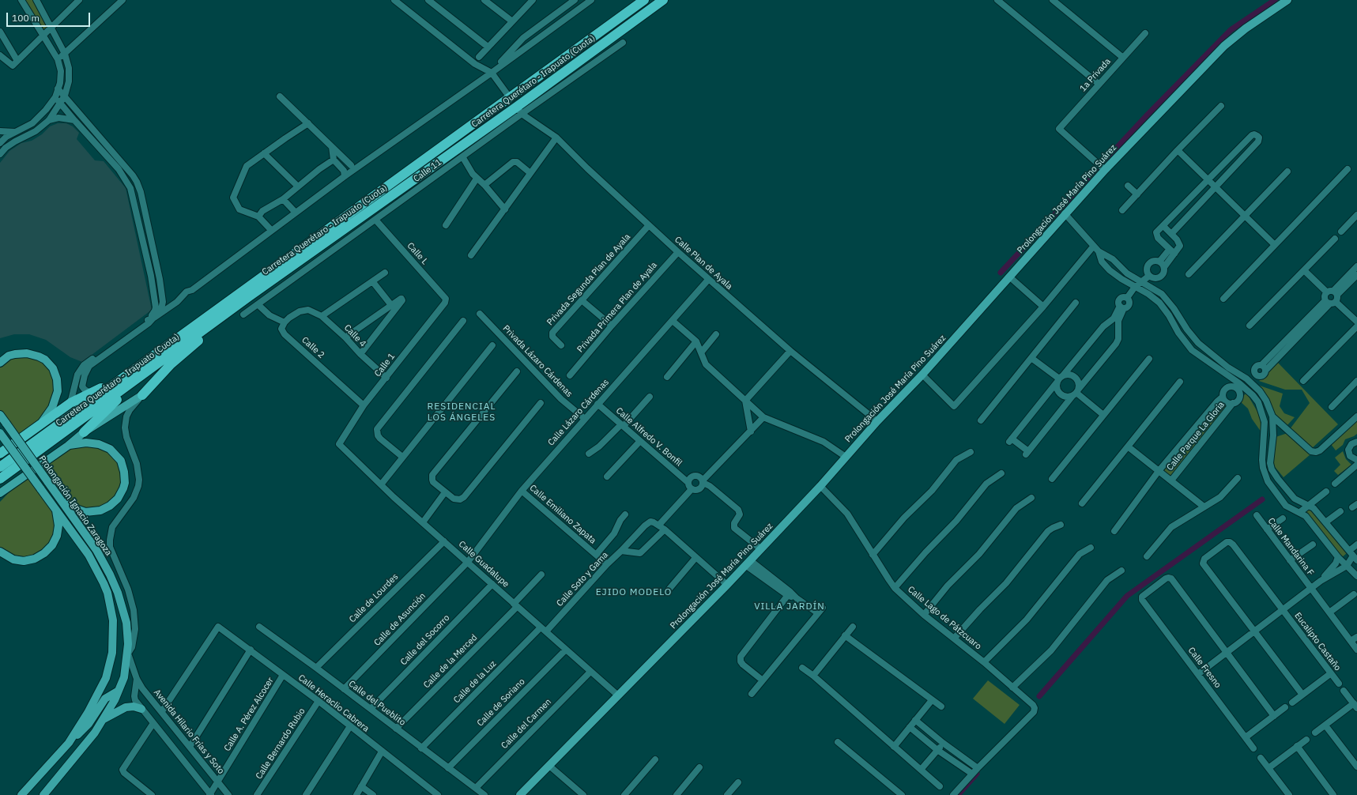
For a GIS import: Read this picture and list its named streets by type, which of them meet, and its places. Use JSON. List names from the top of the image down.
{
  "streets": {
    "highway": ["Carretera Querétaro - Irapuato (Cuota)"],
    "main road": ["Prolongación José María Pino Suárez", "Prolongación Ignacio Zaragoza"],
    "street": [
      "1a Privada",
      "Calle 11",
      "Calle L",
      "Calle Plan de Ayala",
      "Privada Segunda Plan de Ayala",
      "Privada Primera Plan de Ayala",
      "Calle 4",
      "Calle 2",
      "Privada Lázaro Cárdenas",
      "Calle 1",
      "Calle Lázaro Cárdenas",
      "Calle Parque La Gloria",
      "Calle Alfredo V. Bonfil",
      "Calle Emiliano Zapata",
      "Calle Mandarina F",
      "Calle Guadalupe",
      "Calle Soto y Gama",
      "Calle de Lourdes",
      "Calle Lago de Pátzcuaro",
      "Calle de Asunción",
      "Calle del Socorro",
      "Eucalipto Castaño",
      "Calle de la Merced",
      "Calle Fresno",
      "Calle de la Luz",
      "Calle de Soriano",
      "Calle Heraclio Cabrera",
      "Calle del Pueblito",
      "Calle A. Pérez Alcocer",
      "Calle del Carmen",
      "Avenida Hilario Frías y Soto",
      "Calle Bernardo Rubio"
    ]
  },
  "crossings": [
    ["1a Privada", "Prolongación José María Pino Suárez"],
    ["Calle 11", "Calle L"],
    ["Calle 11", "Calle Plan de Ayala"],
    ["Prolongación José María Pino Suárez", "Calle Plan de Ayala"],
    ["Prolongación José María Pino Suárez", "Calle Guadalupe"],
    ["Prolongación José María Pino Suárez", "Calle Lago de Pátzcuaro"],
    ["Calle L", "Calle 1"],
    ["Calle Plan de Ayala", "Privada Segunda Plan de Ayala"],
    ["Calle Plan de Ayala", "Privada Primera Plan de Ayala"],
    ["Calle Plan de Ayala", "Calle Lázaro Cárdenas"],
    ["Calle 4", "Calle 2"],
    ["Calle 4", "Calle 1"],
    ["Calle 2", "Calle 1"],
    ["Privada Lázaro Cárdenas", "Calle Lázaro Cárdenas"],
    ["Calle 1", "Calle Guadalupe"],
    ["Calle Lázaro Cárdenas", "Calle Alfredo V. Bonfil"],
    ["Calle Lázaro Cárdenas", "Calle Emiliano Zapata"],
    ["Calle Lázaro Cárdenas", "Calle Guadalupe"],
    ["Calle Lázaro Cárdenas", "Calle de Asunción"],
    ["Prolongación Ignacio Zaragoza", "Avenida Hilario Frías y Soto"],
    ["Calle Emiliano Zapata", "Calle Soto y Gama"],
    ["Calle Guadalupe", "Calle Soto y Gama"],
    ["Calle Guadalupe", "Calle de Lourdes"],
    ["Calle Guadalupe", "Calle de Asunción"],
    ["Calle Guadalupe", "Calle del Socorro"],
    ["Calle Guadalupe", "Calle de la Merced"],
    ["Calle Guadalupe", "Calle de la Luz"],
    ["Calle Guadalupe", "Calle de Soriano"],
    ["Calle Guadalupe", "Calle del Carmen"],
    ["Calle Soto y Gama", "Calle de la Luz"],
    ["Calle de Lourdes", "Calle del Pueblito"],
    ["Calle de Asunción", "Calle del Pueblito"],
    ["Calle del Socorro", "Calle del Pueblito"],
    ["Calle de la Merced", "Calle del Pueblito"],
    ["Calle de la Luz", "Calle del Pueblito"],
    ["Calle de Soriano", "Calle del Pueblito"],
    ["Calle Heraclio Cabrera", "Calle A. Pérez Alcocer"],
    ["Calle Heraclio Cabrera", "Avenida Hilario Frías y Soto"],
    ["Calle Heraclio Cabrera", "Calle Bernardo Rubio"],
    ["Calle del Pueblito", "Calle del Carmen"],
    ["Calle A. Pérez Alcocer", "Avenida Hilario Frías y Soto"]
  ],
  "districts": ["RESIDENCIAL LOS ÁNGELES", "EJIDO MODELO", "VILLA JARDÍN"],
  "scale_bar": "100 m"
}
